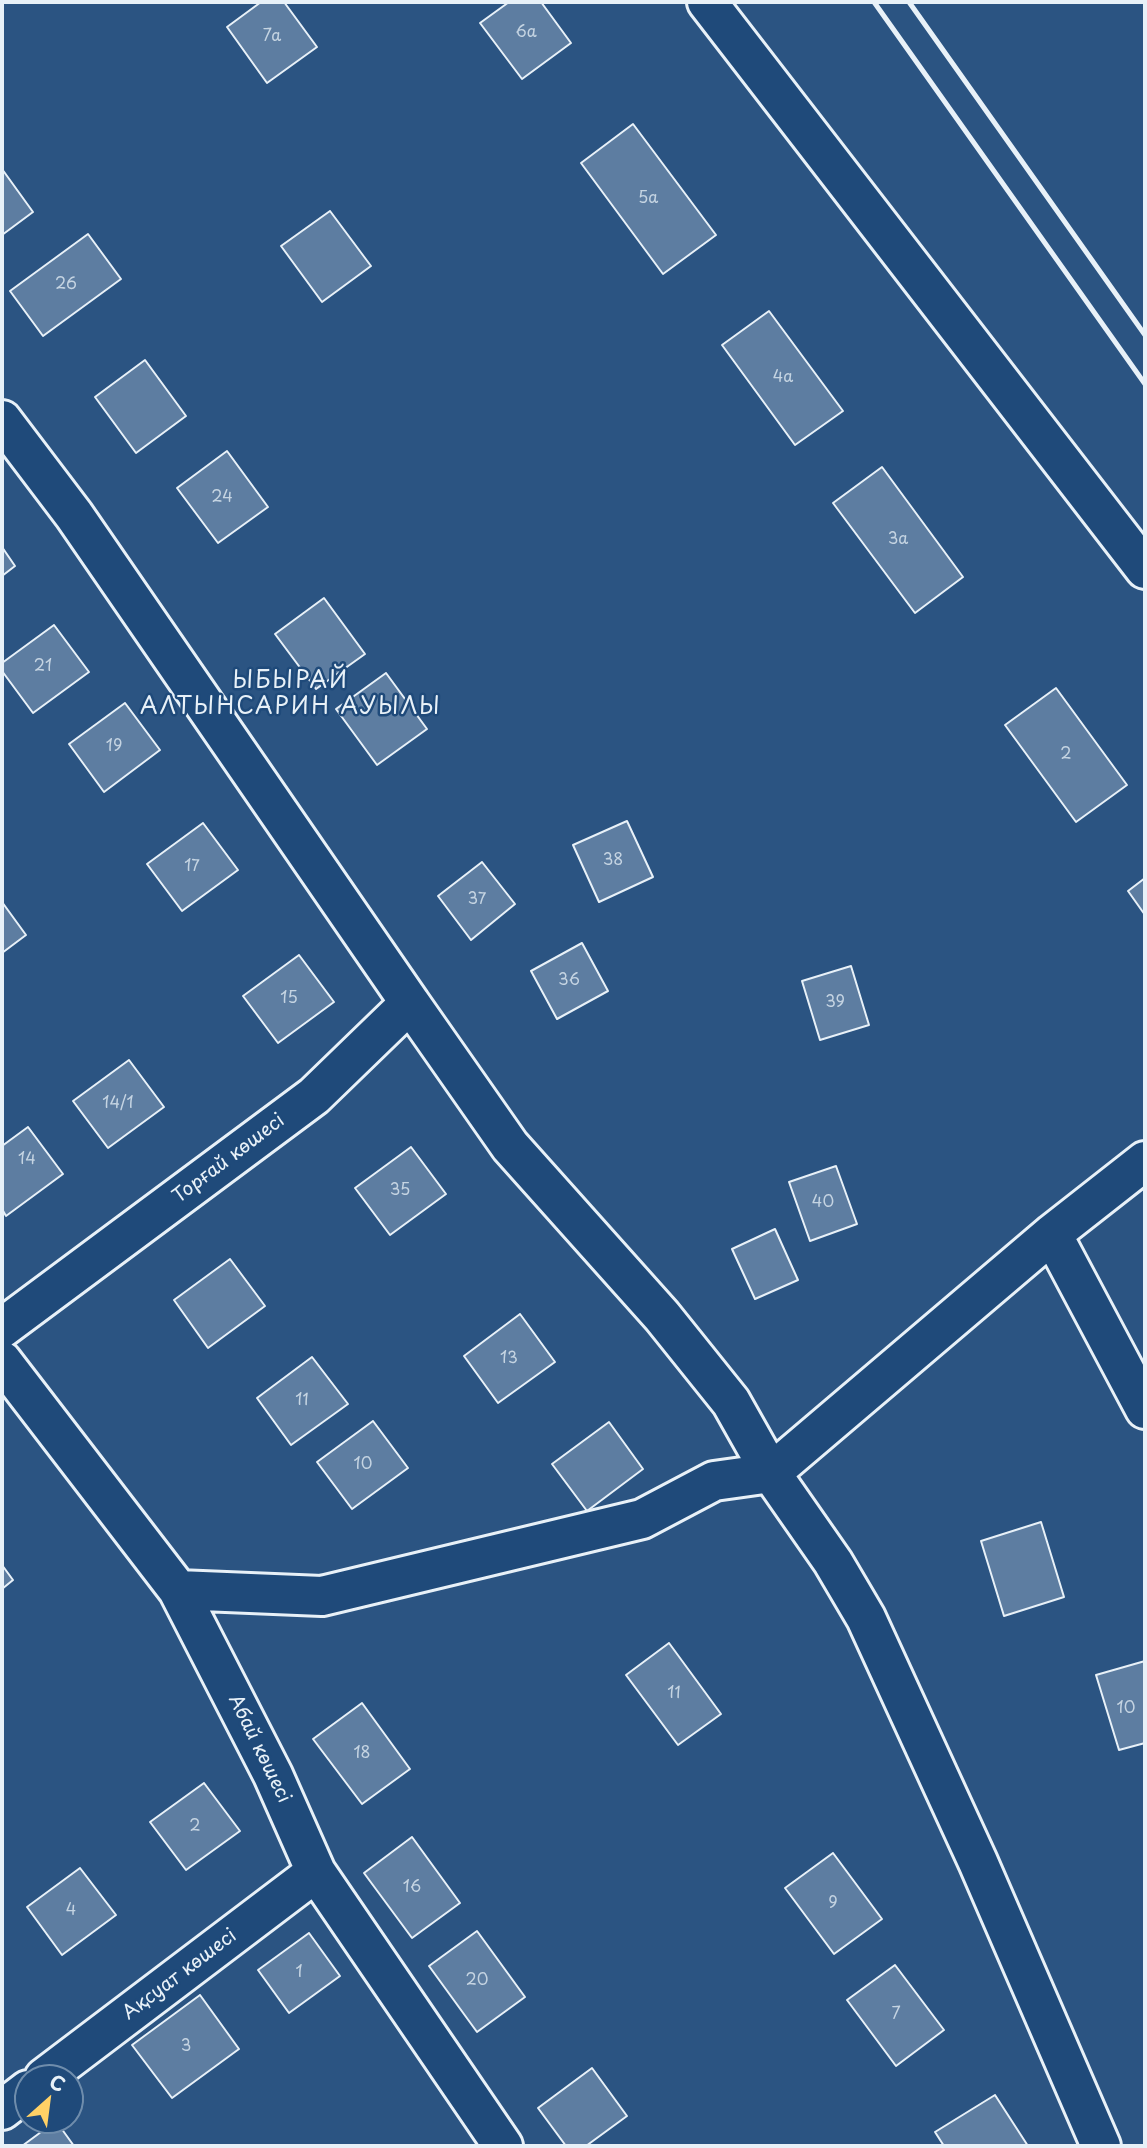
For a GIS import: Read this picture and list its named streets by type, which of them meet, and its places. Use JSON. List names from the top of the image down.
{
  "streets": {
    "street": ["Торғай көшесі", "Абай көшесі", "Ақсуат көшесі"]
  },
  "crossings": [
    ["Абай көшесі", "Ақсуат көшесі"]
  ],
  "districts": ["ЫБЫРАЙ АЛТЫНСАРИН АУЫЛЫ"],
  "house_numbers": [
    "6а",
    "7а",
    "5а",
    "26",
    "4а",
    "24",
    "3а",
    "21",
    "19",
    "2",
    "38",
    "17",
    "37",
    "36",
    "15",
    "39",
    "14/1",
    "14",
    "35",
    "40",
    "13",
    "11",
    "10",
    "11",
    "10",
    "18",
    "2",
    "16",
    "9",
    "4",
    "1",
    "20",
    "7",
    "3"
  ],
  "north": "top right"
}
